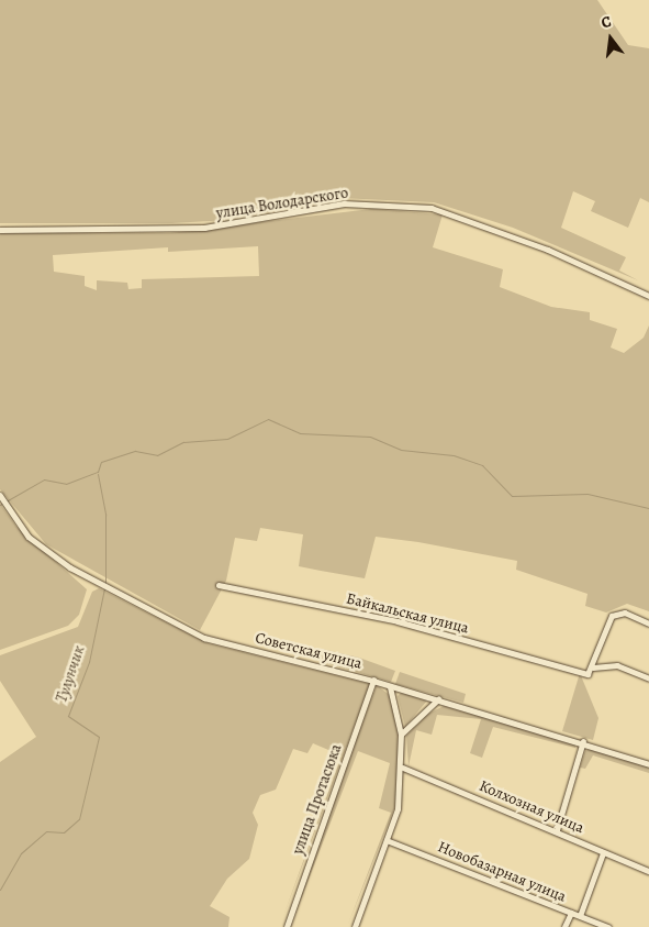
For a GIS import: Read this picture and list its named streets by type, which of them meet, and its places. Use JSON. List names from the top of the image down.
{
  "streets": {
    "street": [
      "улица Володарского",
      "Байкальская улица",
      "Советская улица",
      "улица Протасюка",
      "Колхозная улица",
      "Новобазарная улица"
    ]
  },
  "crossings": [
    ["Советская улица", "улица Протасюка"]
  ],
  "water": ["Тулунчик"],
  "north": "top"
}
